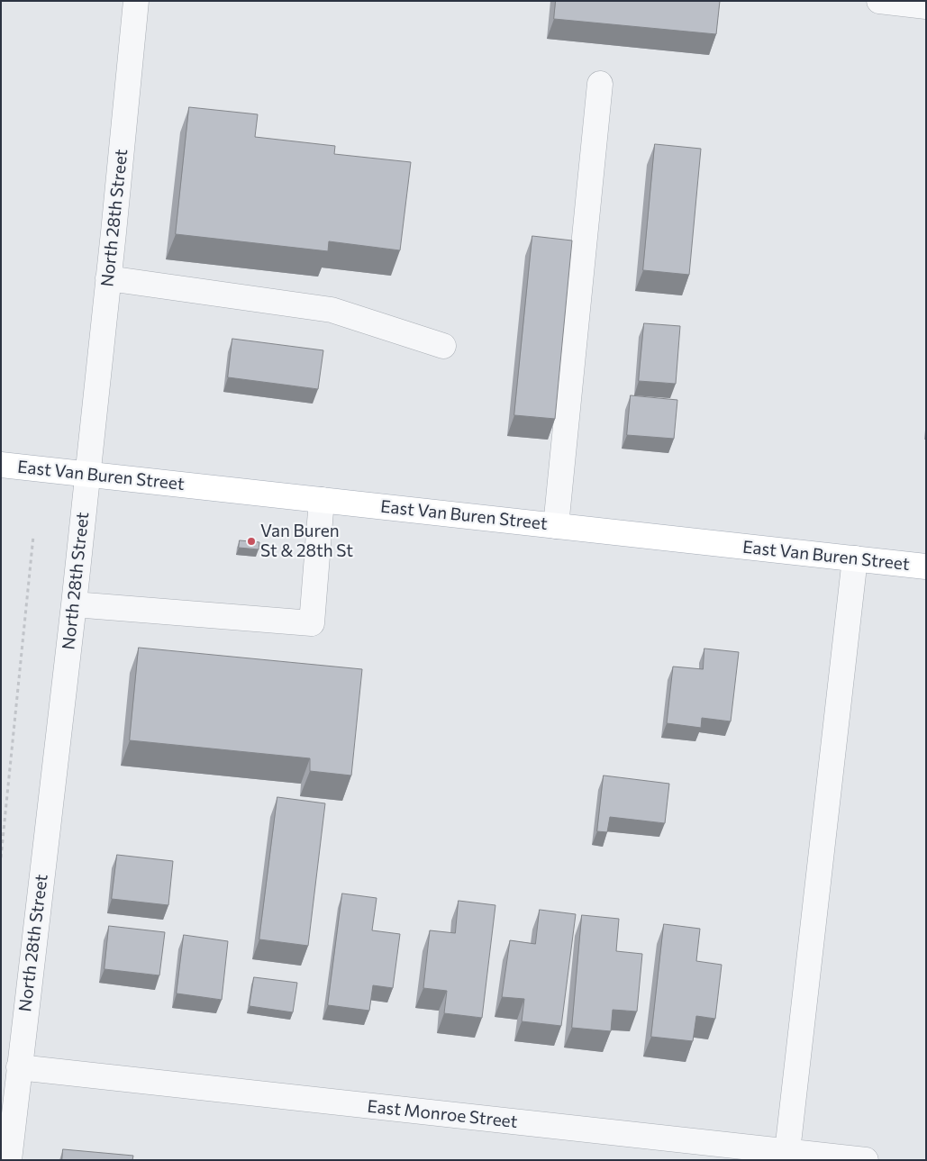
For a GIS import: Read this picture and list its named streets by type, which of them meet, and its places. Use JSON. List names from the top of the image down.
{
  "streets": {
    "main road": ["East Van Buren Street"],
    "street": ["North 28th Street", "East Monroe Street"]
  },
  "crossings": [
    ["North 28th Street", "East Van Buren Street"],
    ["North 28th Street", "East Monroe Street"]
  ],
  "places": ["Van Buren St & 28th St"]
}
